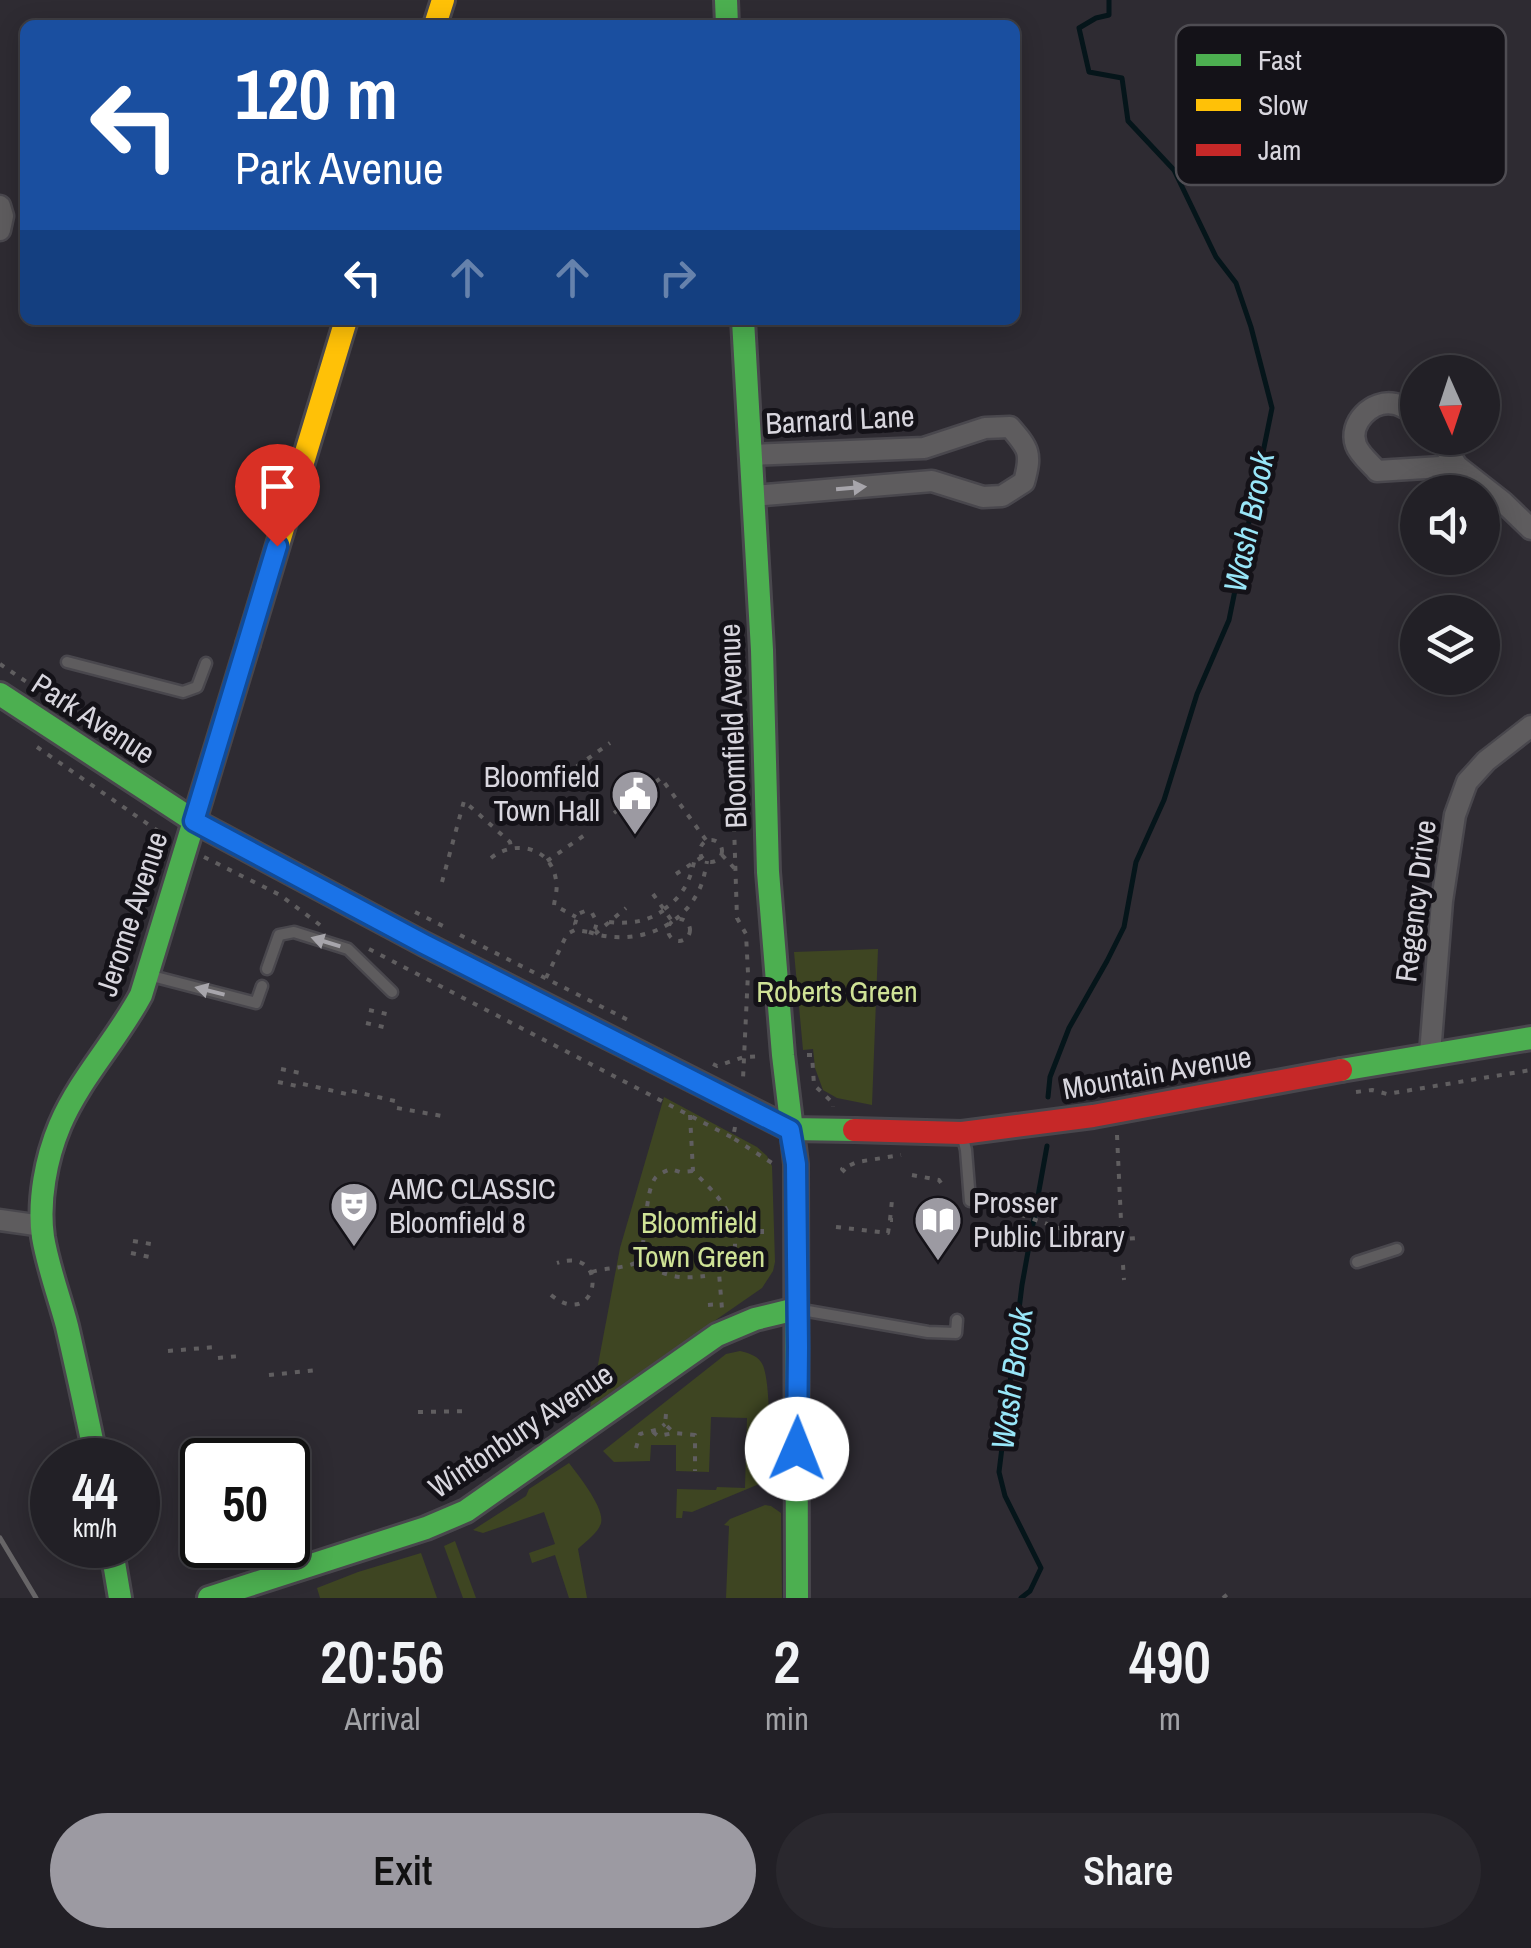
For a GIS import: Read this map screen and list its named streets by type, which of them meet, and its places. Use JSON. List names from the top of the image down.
{
  "streets": {
    "main road": [
      "Park Avenue",
      "Bloomfield Avenue",
      "Jerome Avenue",
      "Mountain Avenue",
      "Wintonbury Avenue"
    ],
    "street": ["Barnard Lane", "Regency Drive"]
  },
  "crossings": [
    ["Barnard Lane", "Bloomfield Avenue"],
    ["Park Avenue", "Bloomfield Avenue"],
    ["Park Avenue", "Jerome Avenue"],
    ["Park Avenue", "Mountain Avenue"],
    ["Bloomfield Avenue", "Mountain Avenue"],
    ["Bloomfield Avenue", "Wintonbury Avenue"],
    ["Regency Drive", "Mountain Avenue"]
  ],
  "water": ["Wash Brook"],
  "parks": ["Roberts Green", "Bloomfield Town Green"],
  "places": {
    "public building": ["Bloomfield Town Hall"],
    "theatre": ["AMC CLASSIC Bloomfield 8"],
    "library": ["Prosser Public Library"]
  },
  "legend": ["Fast", "Slow", "Jam"],
  "north": "bottom",
  "page": {
    "turn": ["120 m", "Park Avenue"],
    "speed": "44 km/h",
    "limit": "50",
    "eta": [
      "20:56",
      "Arrival",
      "2",
      "min",
      "490",
      "m"
    ],
    "buttons": ["Exit", "Share"]
  }
}
